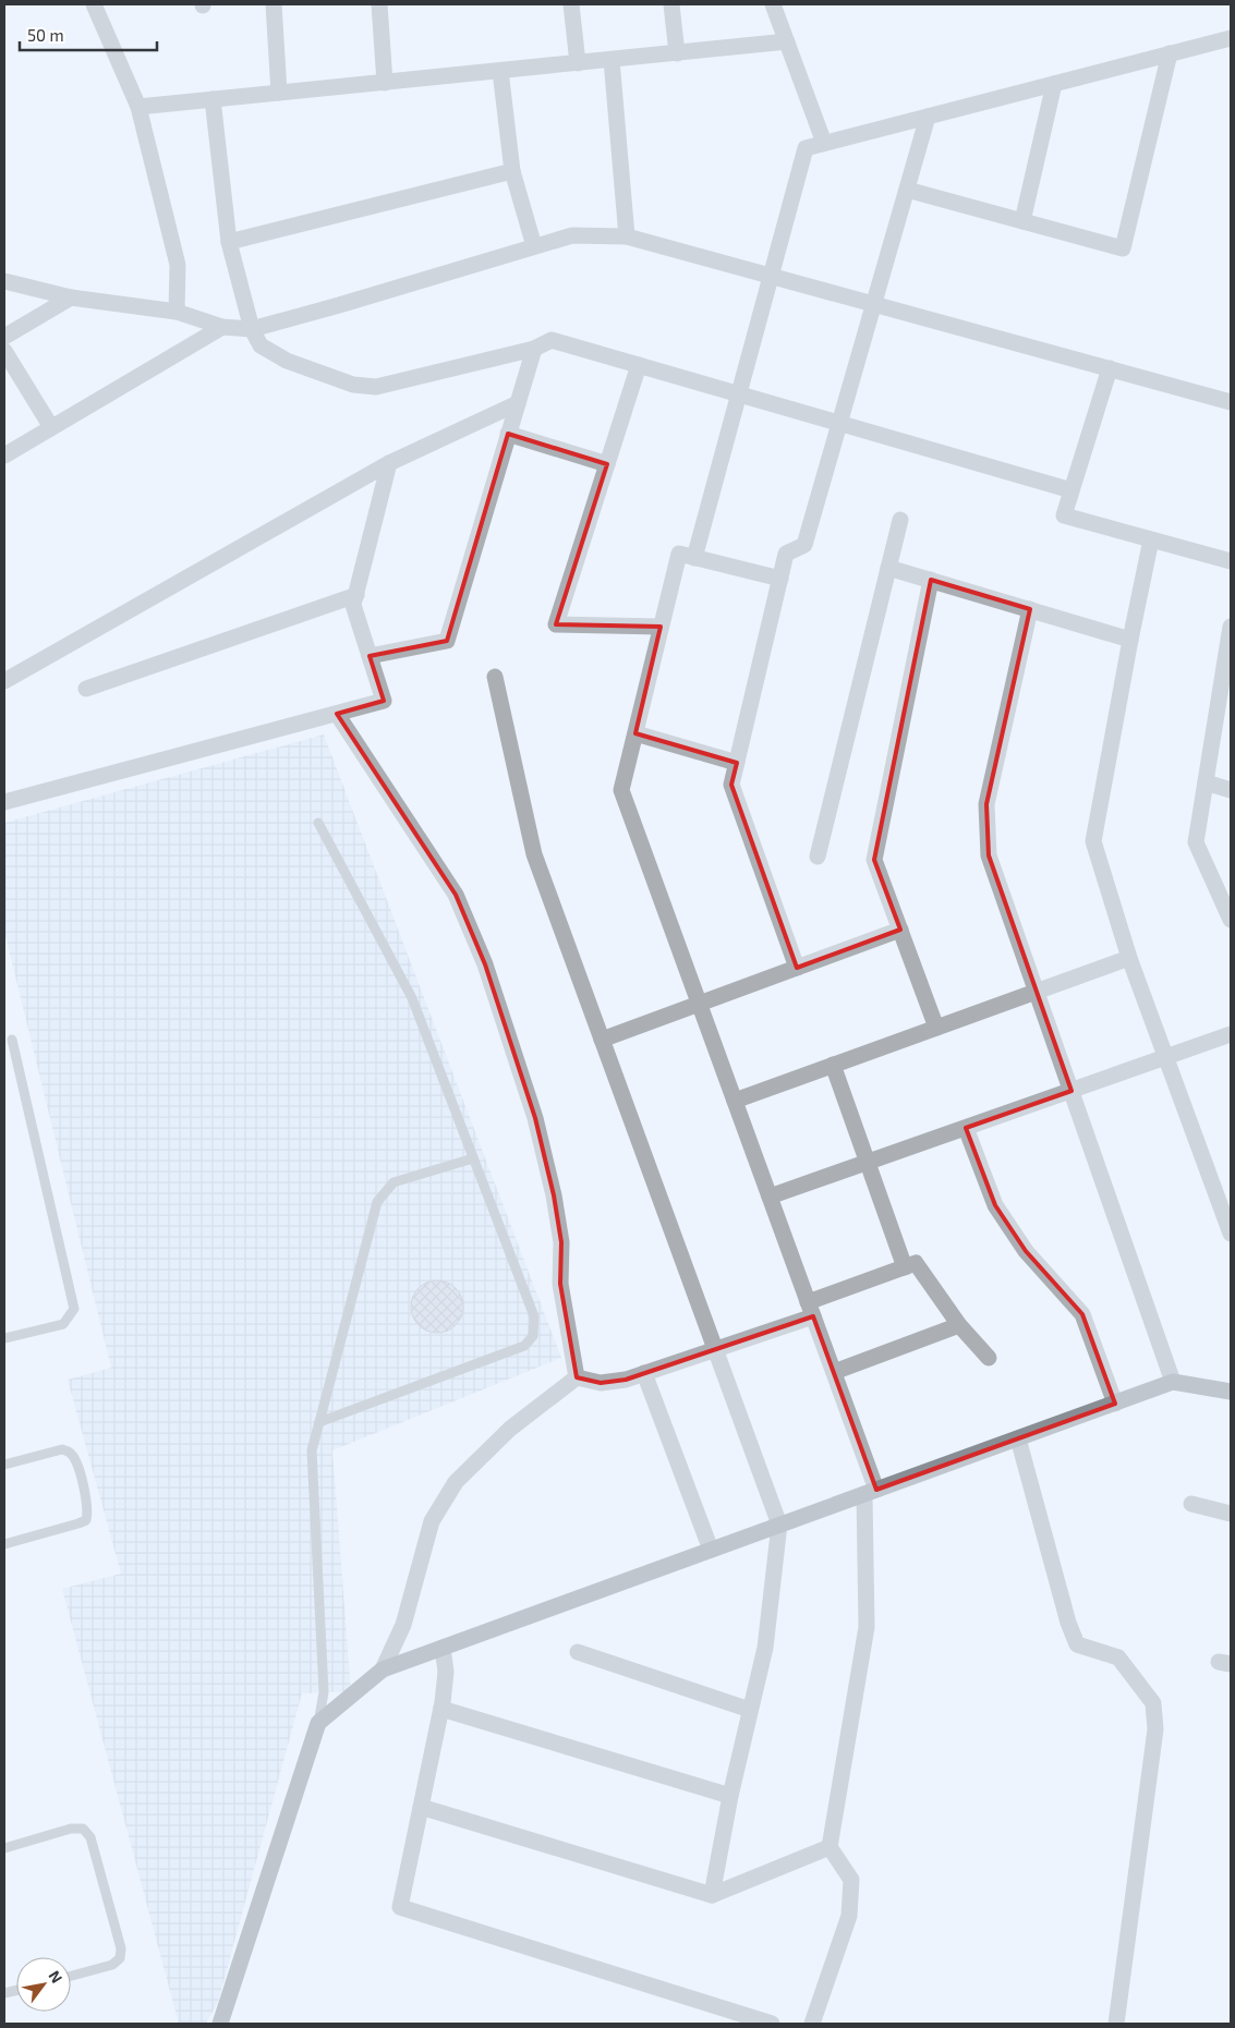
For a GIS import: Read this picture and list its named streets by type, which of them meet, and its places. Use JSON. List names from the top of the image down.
{
  "scale_bar": "50 m",
  "north": "top right"
}
